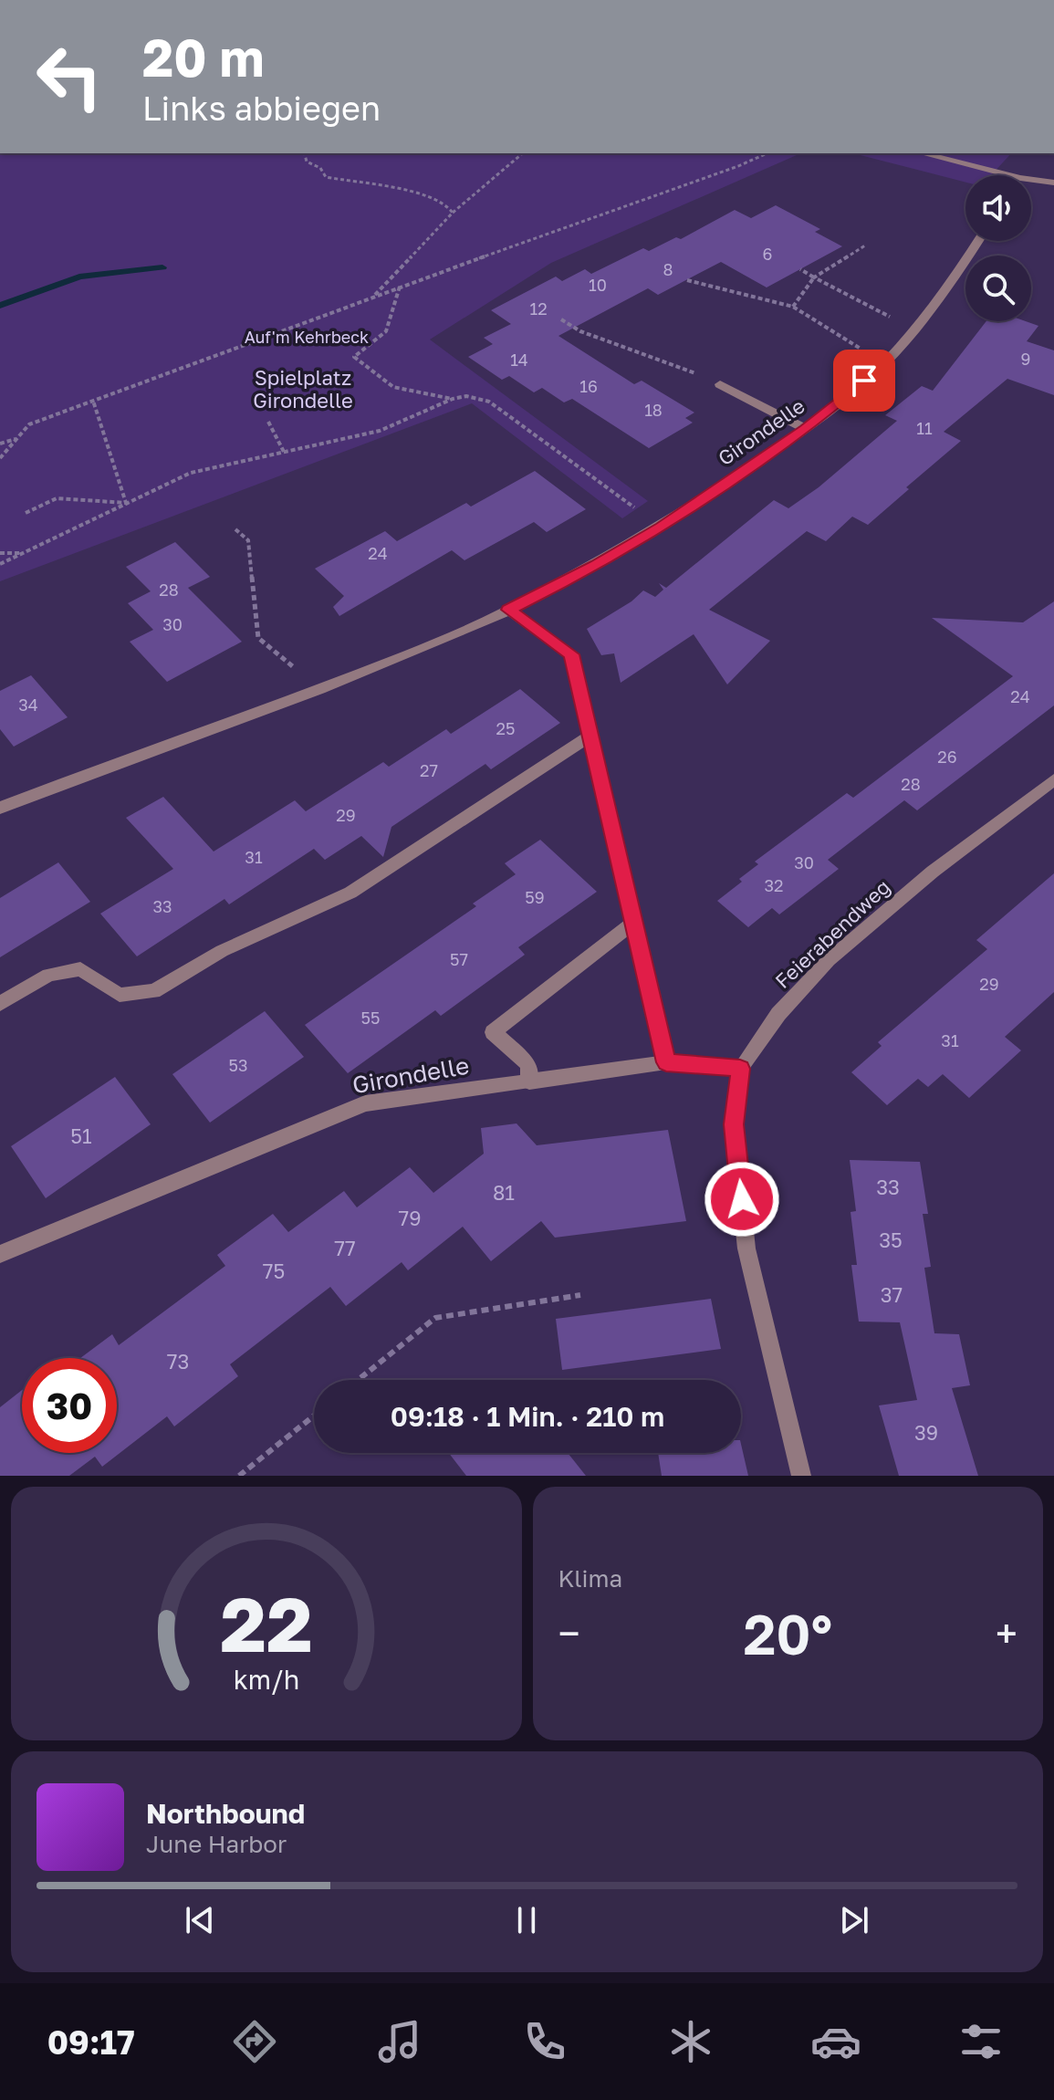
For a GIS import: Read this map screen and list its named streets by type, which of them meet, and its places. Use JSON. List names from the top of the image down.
{
  "streets": {
    "street": ["Girondelle", "Feierabendweg"]
  },
  "crossings": [
    ["Girondelle", "Feierabendweg"]
  ],
  "parks": ["Auf'm Kehrbeck", "Spielplatz Girondelle"],
  "house_numbers": [
    "6",
    "8",
    "10",
    "12",
    "9",
    "14",
    "16",
    "18",
    "11",
    "24",
    "28",
    "30",
    "24",
    "34",
    "25",
    "26",
    "27",
    "28",
    "29",
    "31",
    "30",
    "32",
    "59",
    "33",
    "57",
    "29",
    "55",
    "31",
    "53",
    "51",
    "33",
    "81",
    "79",
    "35",
    "77",
    "75",
    "37",
    "73",
    "39"
  ],
  "page": {
    "turn": ["20 m", "Links abbiegen"],
    "limit": "30",
    "trip": "09:18 · 1 Min. · 210 m",
    "tile": "Klima",
    "heat": ["−", "20°", "+"],
    "song": ["Northbound", "June Harbor"],
    "tabs": "09:17",
    "gauge": ["22", "km/h"]
  }
}
